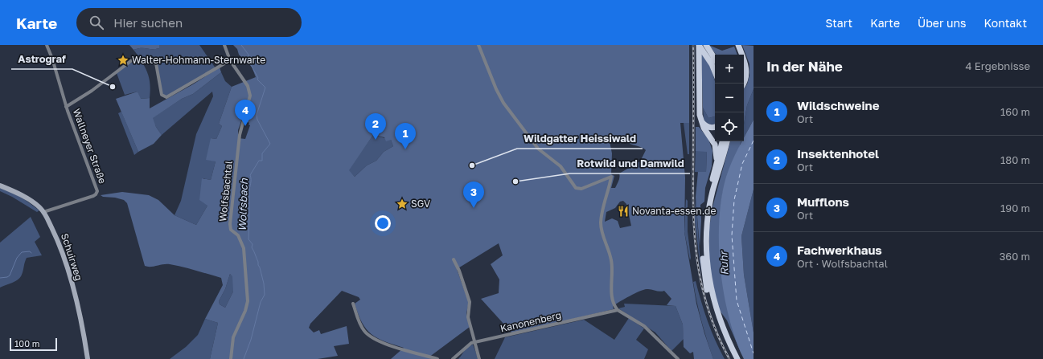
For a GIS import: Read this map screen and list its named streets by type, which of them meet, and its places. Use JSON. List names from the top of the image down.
{
  "streets": {
    "main road": ["Schuirweg"],
    "street": ["Wallneyer Straße", "Wolfsbachtal", "Kanonenberg"]
  },
  "crossings": [
    ["Wallneyer Straße", "Wolfsbachtal"],
    ["Wallneyer Straße", "Schuirweg"]
  ],
  "water": ["Wolfsbach", "Ruhr"],
  "places": {
    "place": ["Walter-Hohmann-Sternwarte", "SGV"],
    "other": ["Astrograf", "Wildgatter Heissiwald", "Rotwild und Damwild"],
    "restaurant": ["Novanta-essen.de"]
  },
  "scale_bar": "100 m",
  "page": {
    "header": "Karte",
    "search": "Hier suchen",
    "nav": [
      "Start",
      "Karte",
      "Über uns",
      "Kontakt"
    ],
    "heading": ["In der Nähe", "4 Ergebnisse"],
    "map_buttons": ["+", "−"],
    "list": [
      {
        "mark": "1",
        "name": "Wildschweine",
        "note": "Ort",
        "value": "160 m"
      },
      {
        "mark": "2",
        "name": "Insektenhotel",
        "note": "Ort",
        "value": "180 m"
      },
      {
        "mark": "3",
        "name": "Mufflons",
        "note": "Ort",
        "value": "190 m"
      },
      {
        "mark": "4",
        "name": "Fachwerkhaus",
        "note": "Ort · Wolfsbachtal",
        "value": "360 m"
      }
    ],
    "pins": [
      "4",
      "2",
      "1",
      "3"
    ],
    "scale": "100 m"
  }
}
